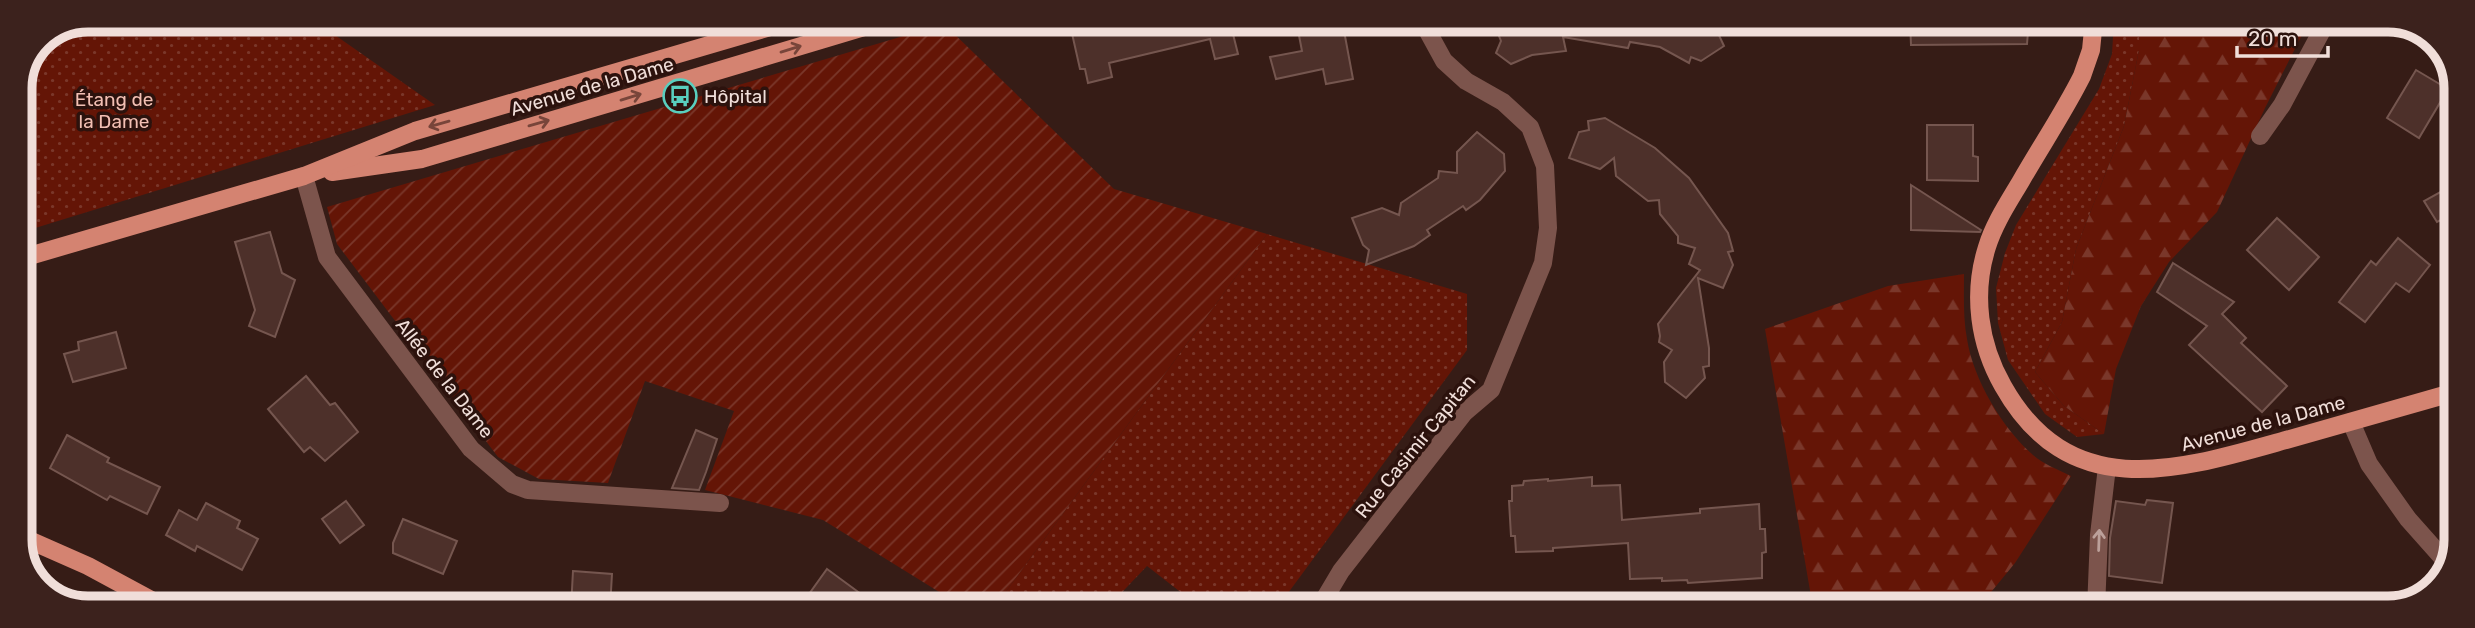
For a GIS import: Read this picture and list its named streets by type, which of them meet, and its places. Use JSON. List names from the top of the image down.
{
  "streets": {
    "main road": ["Avenue de la Dame"],
    "street": ["Allée de la Dame", "Rue Casimir Capitan"]
  },
  "crossings": [
    ["Avenue de la Dame", "Allée de la Dame"]
  ],
  "parks": ["Étang de la Dame"],
  "places": {
    "bus stop": ["Hôpital"]
  },
  "scale_bar": "20 m"
}
